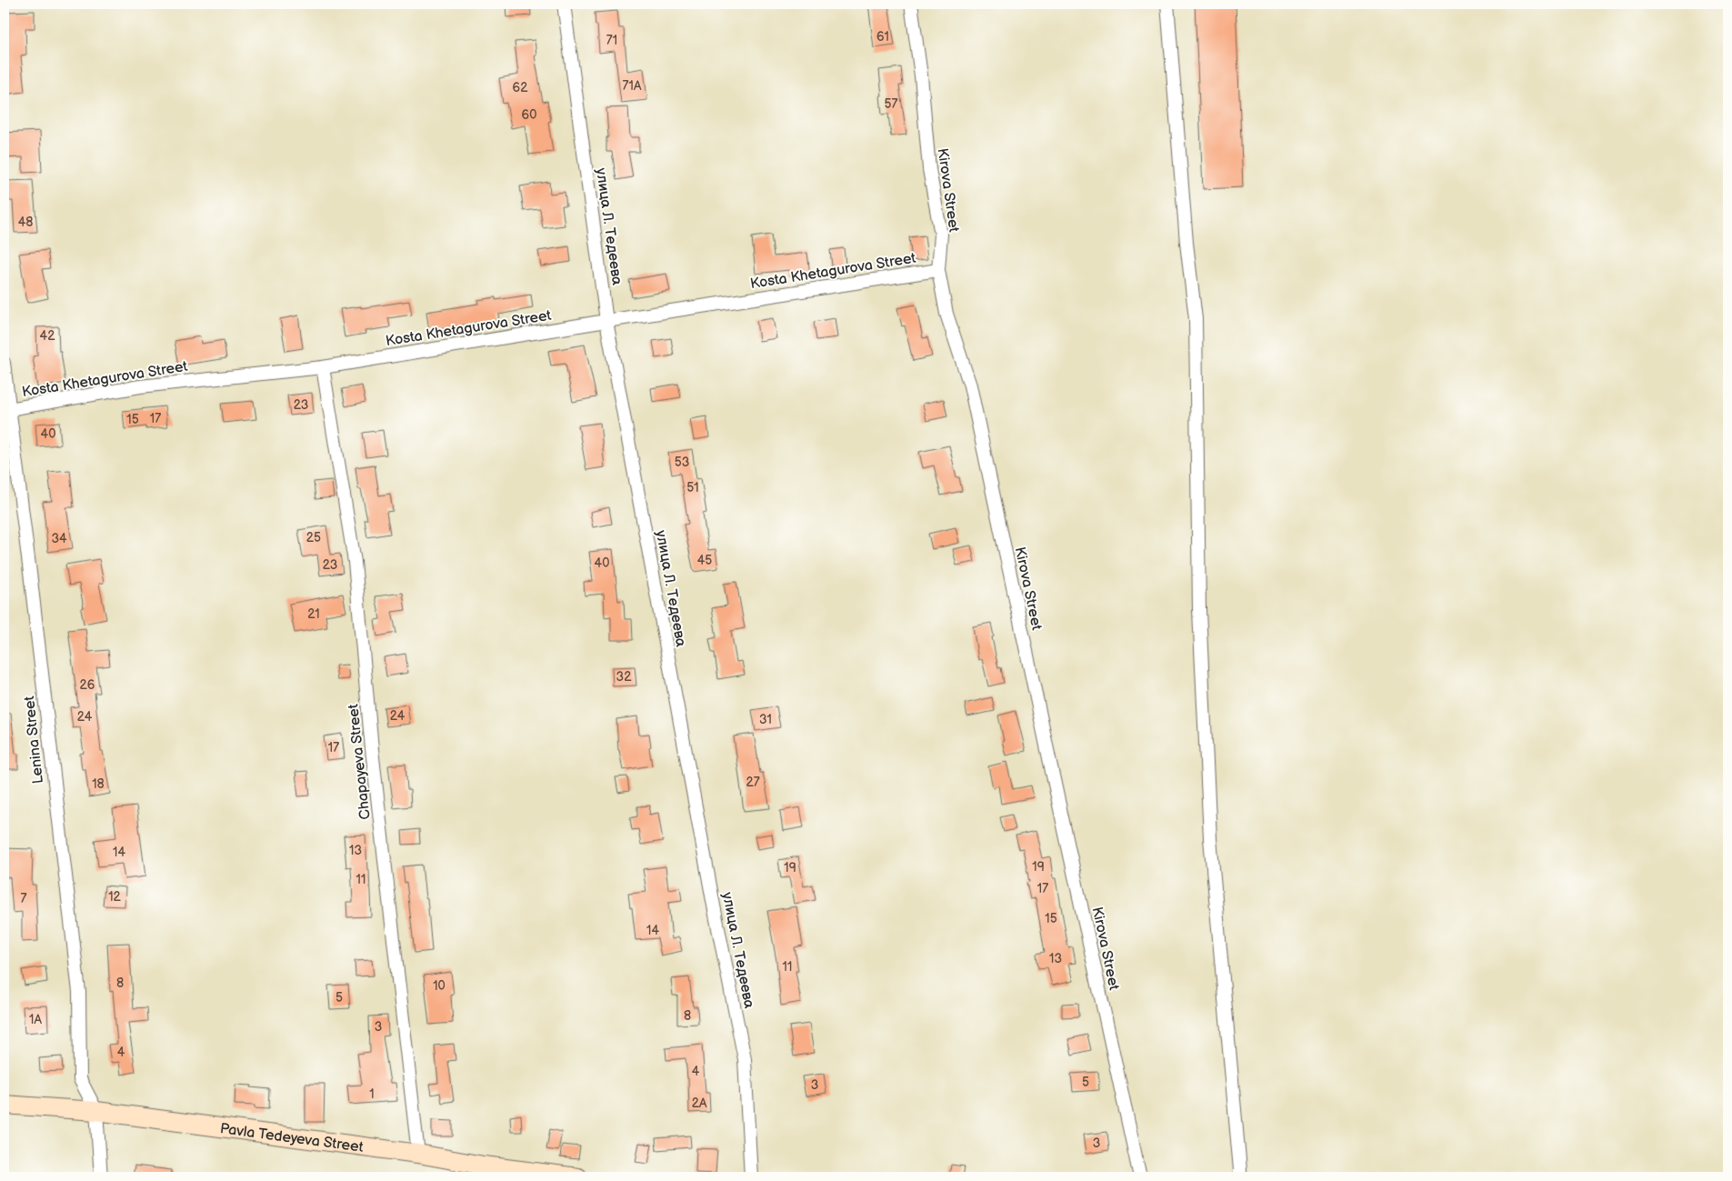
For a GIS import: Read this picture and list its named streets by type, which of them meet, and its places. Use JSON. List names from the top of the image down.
{
  "streets": {
    "main road": ["Pavla Tedeyeva Street"],
    "street": [
      "Kirova Street",
      "улица Л. Тедеева",
      "Kosta Khetagurova Street",
      "Lenina Street",
      "Chapayeva Street"
    ]
  },
  "crossings": [
    ["Kirova Street", "Kosta Khetagurova Street"],
    ["улица Л. Тедеева", "Kosta Khetagurova Street"],
    ["Kosta Khetagurova Street", "Lenina Street"],
    ["Kosta Khetagurova Street", "Chapayeva Street"],
    ["Lenina Street", "Pavla Tedeyeva Street"],
    ["Chapayeva Street", "Pavla Tedeyeva Street"]
  ],
  "house_numbers": [
    "61",
    "71",
    "71А",
    "62",
    "57",
    "60",
    "48",
    "42",
    "23",
    "17",
    "15",
    "40",
    "53",
    "51",
    "25",
    "34",
    "45",
    "40",
    "23",
    "21",
    "32",
    "26",
    "24",
    "24",
    "31",
    "17",
    "27",
    "18",
    "13",
    "14",
    "19",
    "19",
    "11",
    "17",
    "12",
    "7",
    "15",
    "14",
    "13",
    "11",
    "8",
    "10",
    "5",
    "8",
    "1А",
    "3",
    "4",
    "4",
    "5",
    "3",
    "1",
    "2А",
    "3"
  ]
}
